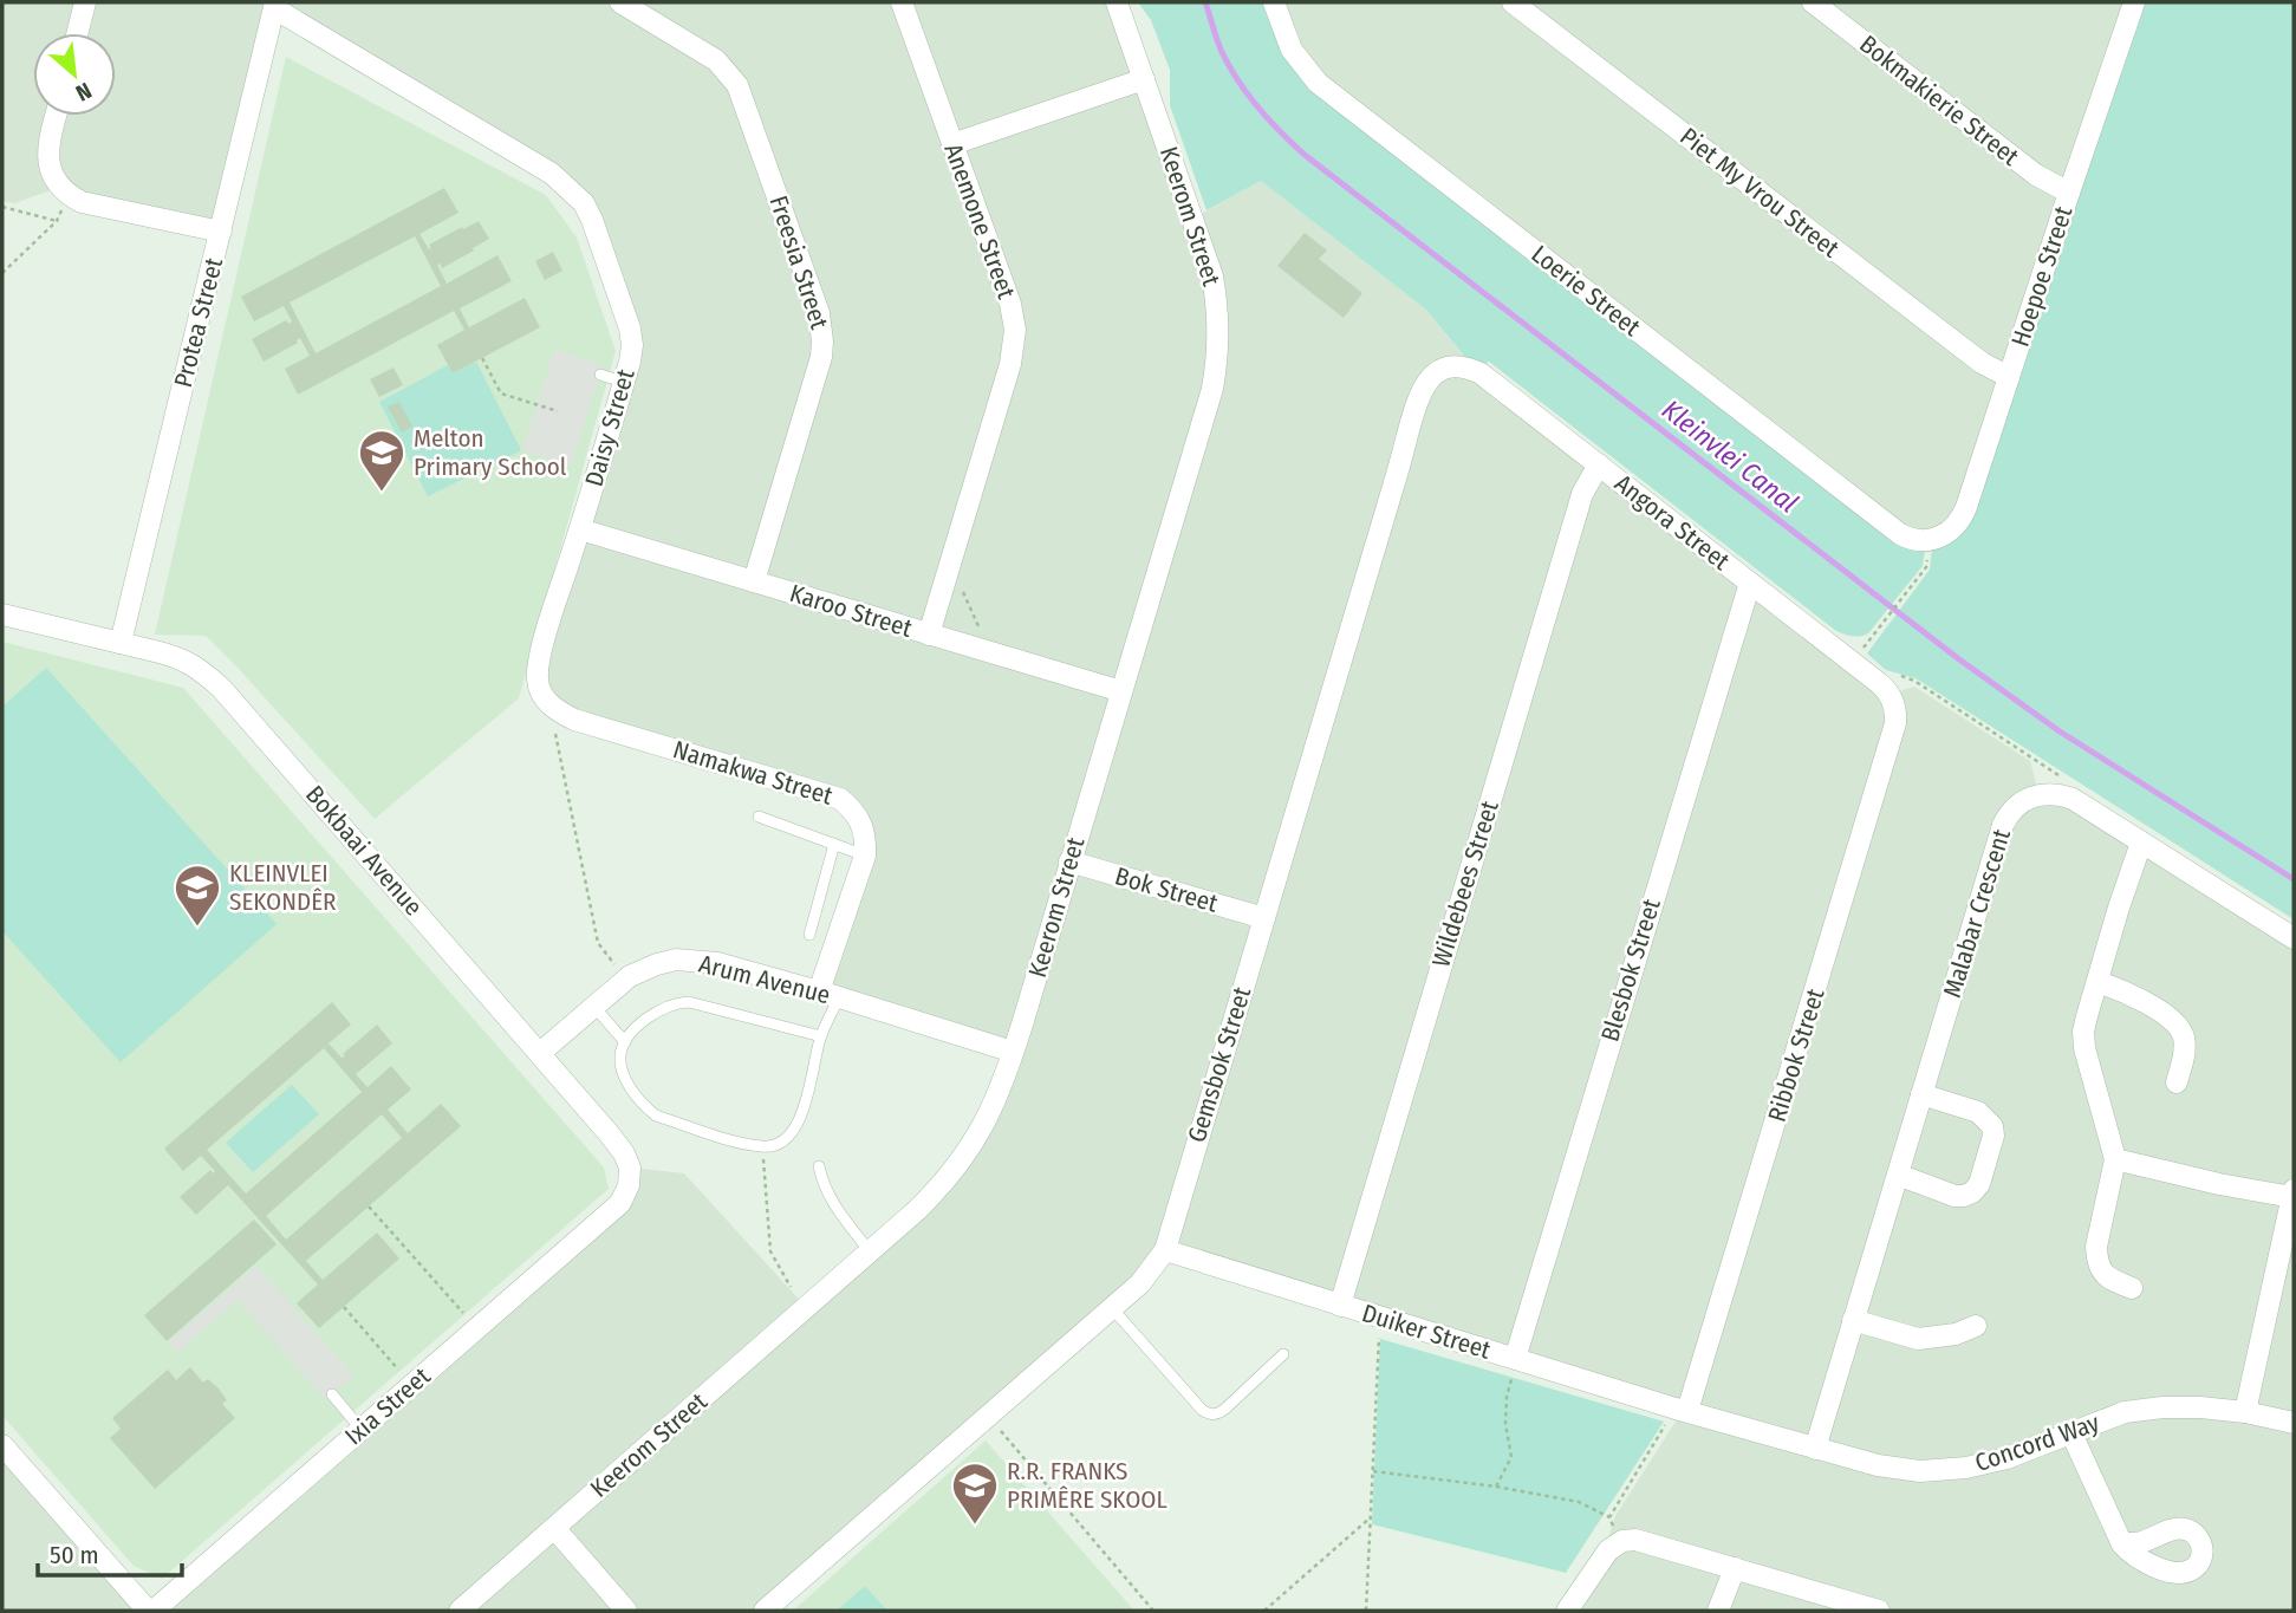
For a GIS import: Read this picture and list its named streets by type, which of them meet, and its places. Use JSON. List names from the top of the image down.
{
  "streets": {
    "street": [
      "Bokmakierie Street",
      "Piet My Vrou Street",
      "Keerom Street",
      "Anemone Street",
      "Freesia Street",
      "Hoepoe Street",
      "Loerie Street",
      "Protea Street",
      "Daisy Street",
      "Angora Street",
      "Karoo Street",
      "Namakwa Street",
      "Bokbaai Avenue",
      "Wildebees Street",
      "Bok Street",
      "Malabar Crescent",
      "Blesbok Street",
      "Arum Avenue",
      "Ribbok Street",
      "Gemsbok Street",
      "Duiker Street",
      "Ixia Street",
      "Concord Way"
    ]
  },
  "crossings": [
    ["Bokmakierie Street", "Hoepoe Street"],
    ["Piet My Vrou Street", "Hoepoe Street"],
    ["Keerom Street", "Karoo Street"],
    ["Keerom Street", "Bok Street"],
    ["Keerom Street", "Arum Avenue"],
    ["Anemone Street", "Karoo Street"],
    ["Freesia Street", "Karoo Street"],
    ["Hoepoe Street", "Loerie Street"],
    ["Protea Street", "Daisy Street"],
    ["Protea Street", "Bokbaai Avenue"],
    ["Daisy Street", "Karoo Street"],
    ["Daisy Street", "Namakwa Street"],
    ["Angora Street", "Wildebees Street"],
    ["Angora Street", "Blesbok Street"],
    ["Angora Street", "Ribbok Street"],
    ["Angora Street", "Gemsbok Street"],
    ["Namakwa Street", "Arum Avenue"],
    ["Bokbaai Avenue", "Arum Avenue"],
    ["Bokbaai Avenue", "Ixia Street"],
    ["Wildebees Street", "Duiker Street"],
    ["Bok Street", "Gemsbok Street"],
    ["Malabar Crescent", "Concord Way"],
    ["Blesbok Street", "Duiker Street"],
    ["Ribbok Street", "Duiker Street"],
    ["Ribbok Street", "Concord Way"],
    ["Gemsbok Street", "Duiker Street"],
    ["Duiker Street", "Concord Way"]
  ],
  "water": ["Kleinvlei Canal"],
  "places": {
    "school or university": ["Melton Primary School", "KLEINVLEI SEKONDÊR", "R.R. FRANKS PRIMÊRE SKOOL"]
  },
  "scale_bar": "50 m",
  "north": "bottom right"
}
